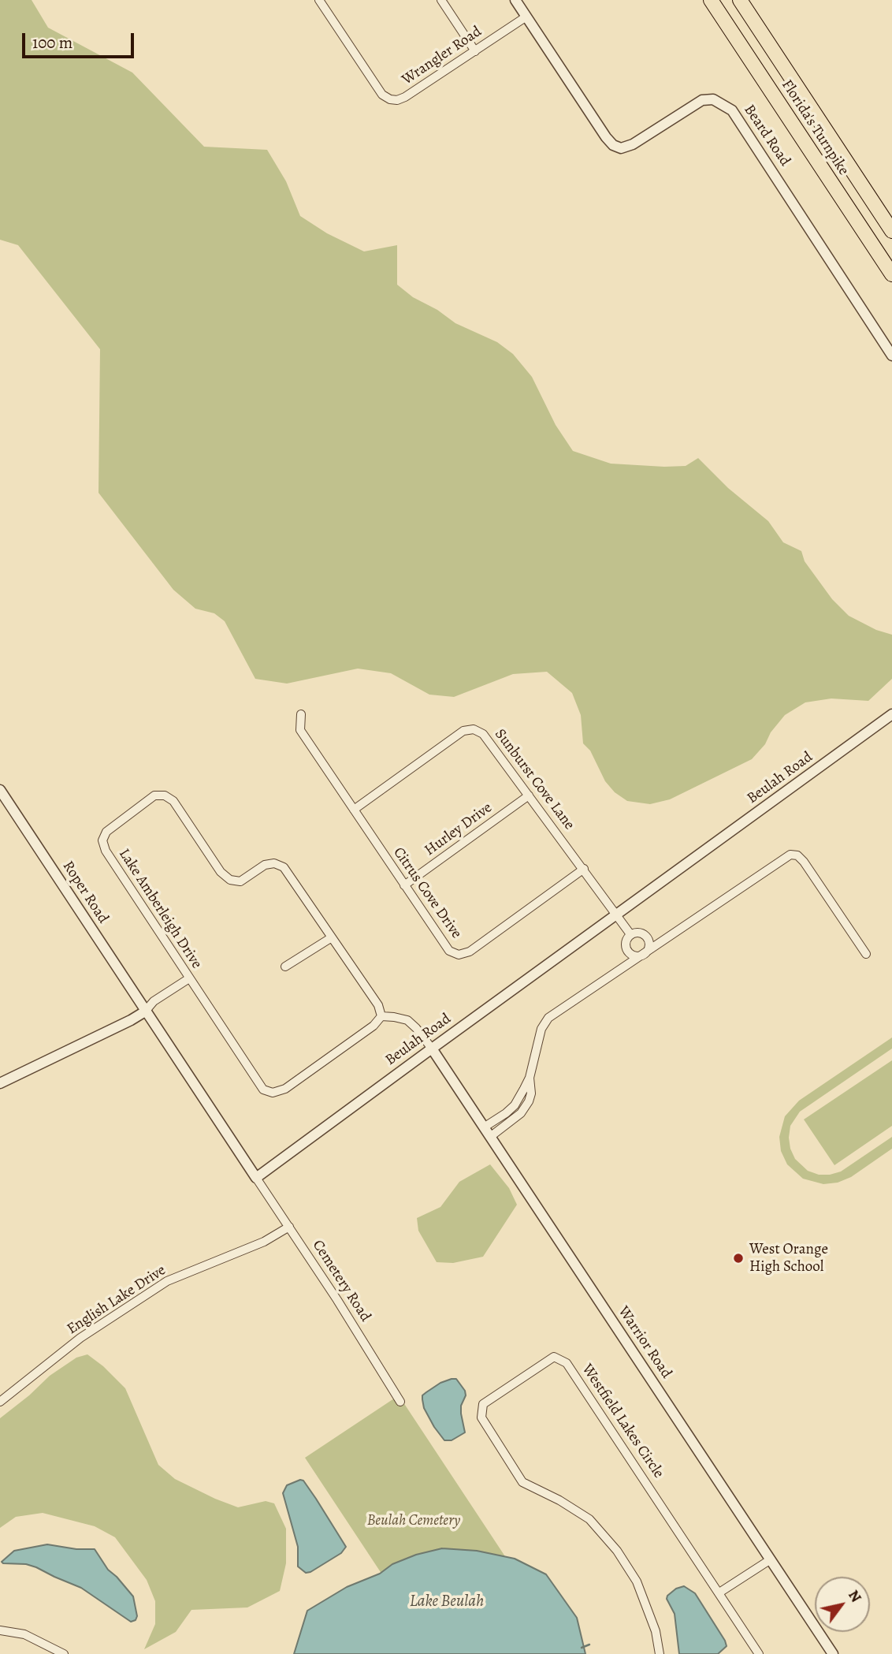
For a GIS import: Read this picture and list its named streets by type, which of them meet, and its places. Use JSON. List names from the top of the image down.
{
  "streets": {
    "highway": ["Florida's Turnpike"],
    "street": [
      "Wrangler Road",
      "Beard Road",
      "Beulah Road",
      "Sunburst Cove Lane",
      "Hurley Drive",
      "Roper Road",
      "Citrus Cove Drive",
      "Lake Amberleigh Drive",
      "Cemetery Road",
      "English Lake Drive",
      "Warrior Road",
      "Westfield Lakes Circle"
    ]
  },
  "crossings": [
    ["Wrangler Road", "Beard Road"],
    ["Beulah Road", "Sunburst Cove Lane"],
    ["Beulah Road", "Cemetery Road"],
    ["Beulah Road", "Warrior Road"],
    ["Sunburst Cove Lane", "Hurley Drive"],
    ["Sunburst Cove Lane", "Citrus Cove Drive"],
    ["Hurley Drive", "Citrus Cove Drive"],
    ["Cemetery Road", "English Lake Drive"]
  ],
  "water": ["Lake Beulah"],
  "parks": ["Beulah Cemetery"],
  "places": ["West Orange High School"],
  "scale_bar": "100 m",
  "north": "top right"
}
